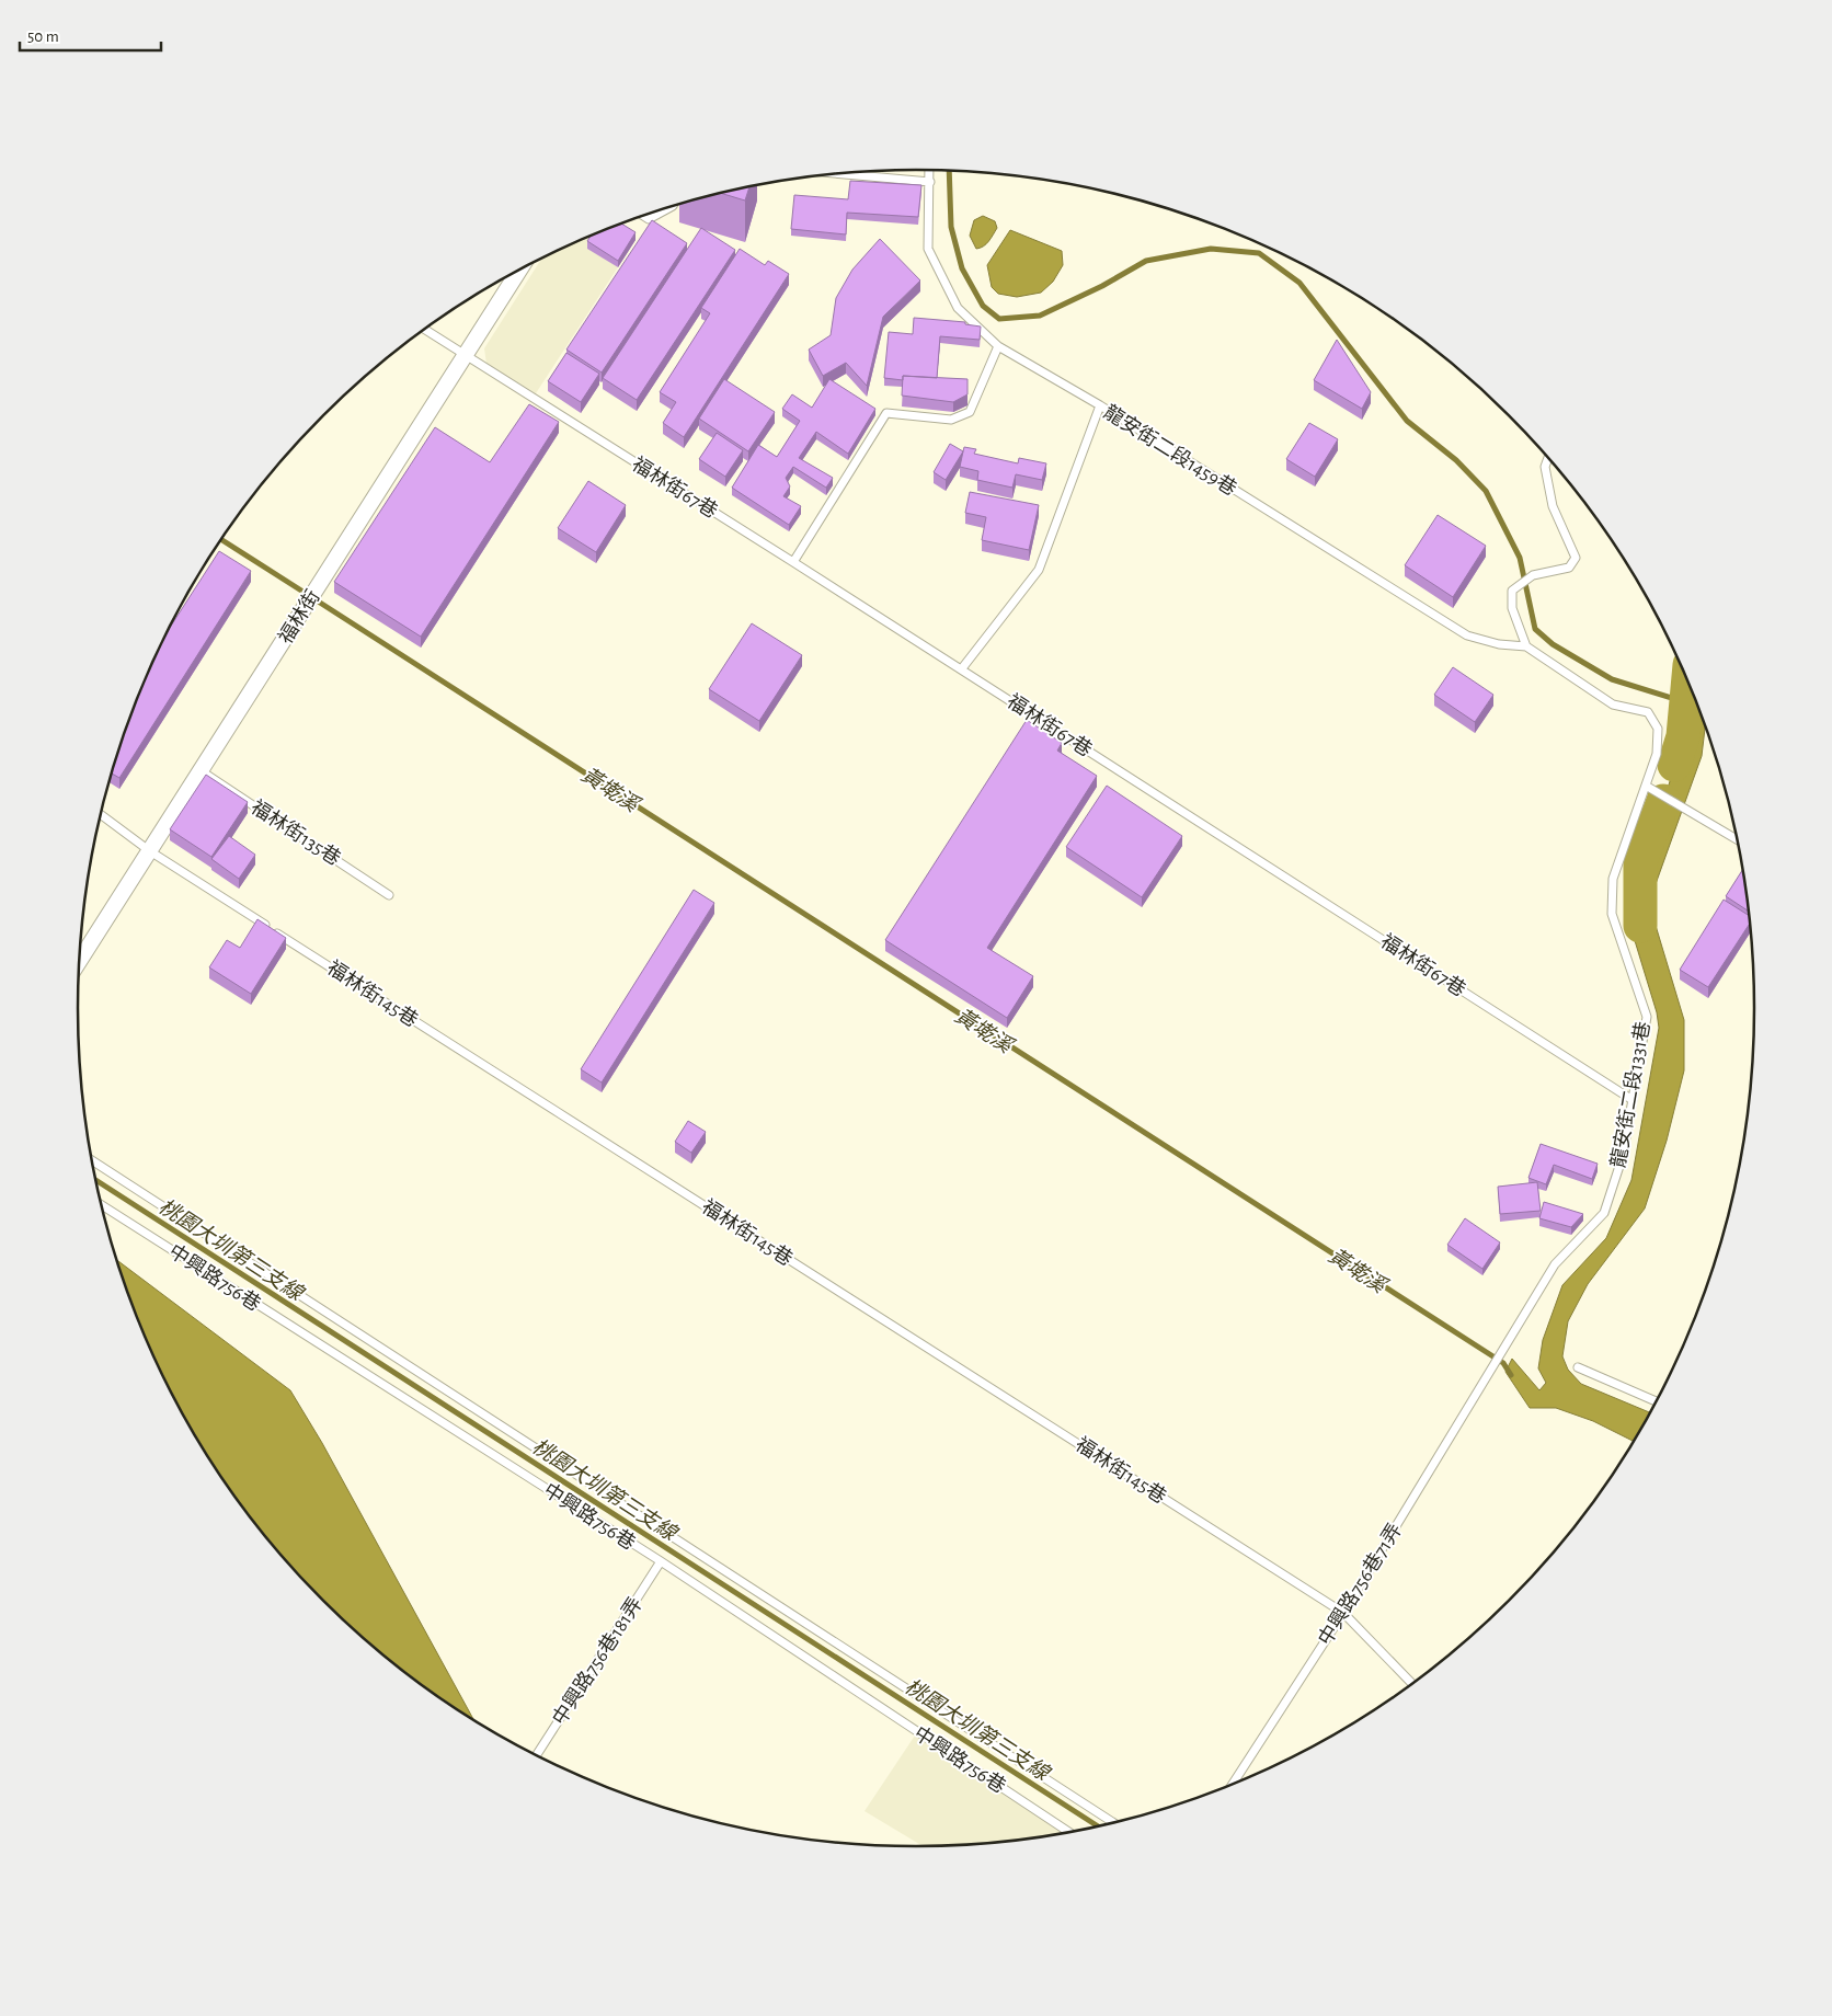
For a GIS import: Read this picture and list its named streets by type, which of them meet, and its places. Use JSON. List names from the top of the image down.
{
  "streets": {
    "street": ["福林街"],
    "lane": [
      "龍安街二段1459巷",
      "福林街67巷",
      "福林街135巷",
      "福林街145巷",
      "龍安街二段1331巷",
      "中興路756巷",
      "中興路756巷71弄",
      "中興路756巷181弄"
    ]
  },
  "crossings": [
    ["龍安街二段1459巷", "龍安街二段1331巷"],
    ["福林街67巷", "福林街"],
    ["福林街67巷", "龍安街二段1331巷"],
    ["福林街", "福林街135巷"],
    ["福林街", "福林街145巷"],
    ["福林街145巷", "中興路756巷71弄"],
    ["龍安街二段1331巷", "中興路756巷71弄"],
    ["中興路756巷", "中興路756巷181弄"]
  ],
  "water": ["黃墘溪", "桃園大圳第三支線"],
  "scale_bar": "50 m"
}
